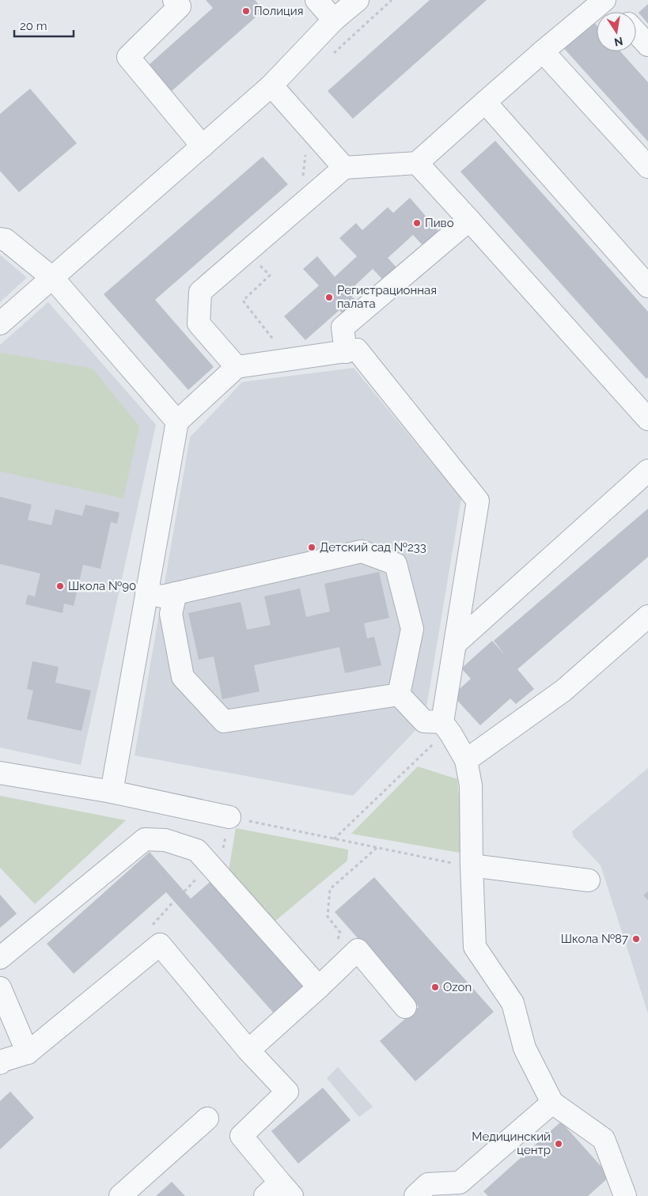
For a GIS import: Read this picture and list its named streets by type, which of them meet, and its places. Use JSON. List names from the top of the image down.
{
  "places": [
    "Полиция",
    "Пиво",
    "Регистрационная палата",
    "Детский сад №233",
    "Школа №90",
    "Школа №87",
    "Ozon",
    "Медицинский центр"
  ],
  "scale_bar": "20 m",
  "north": "bottom"
}
